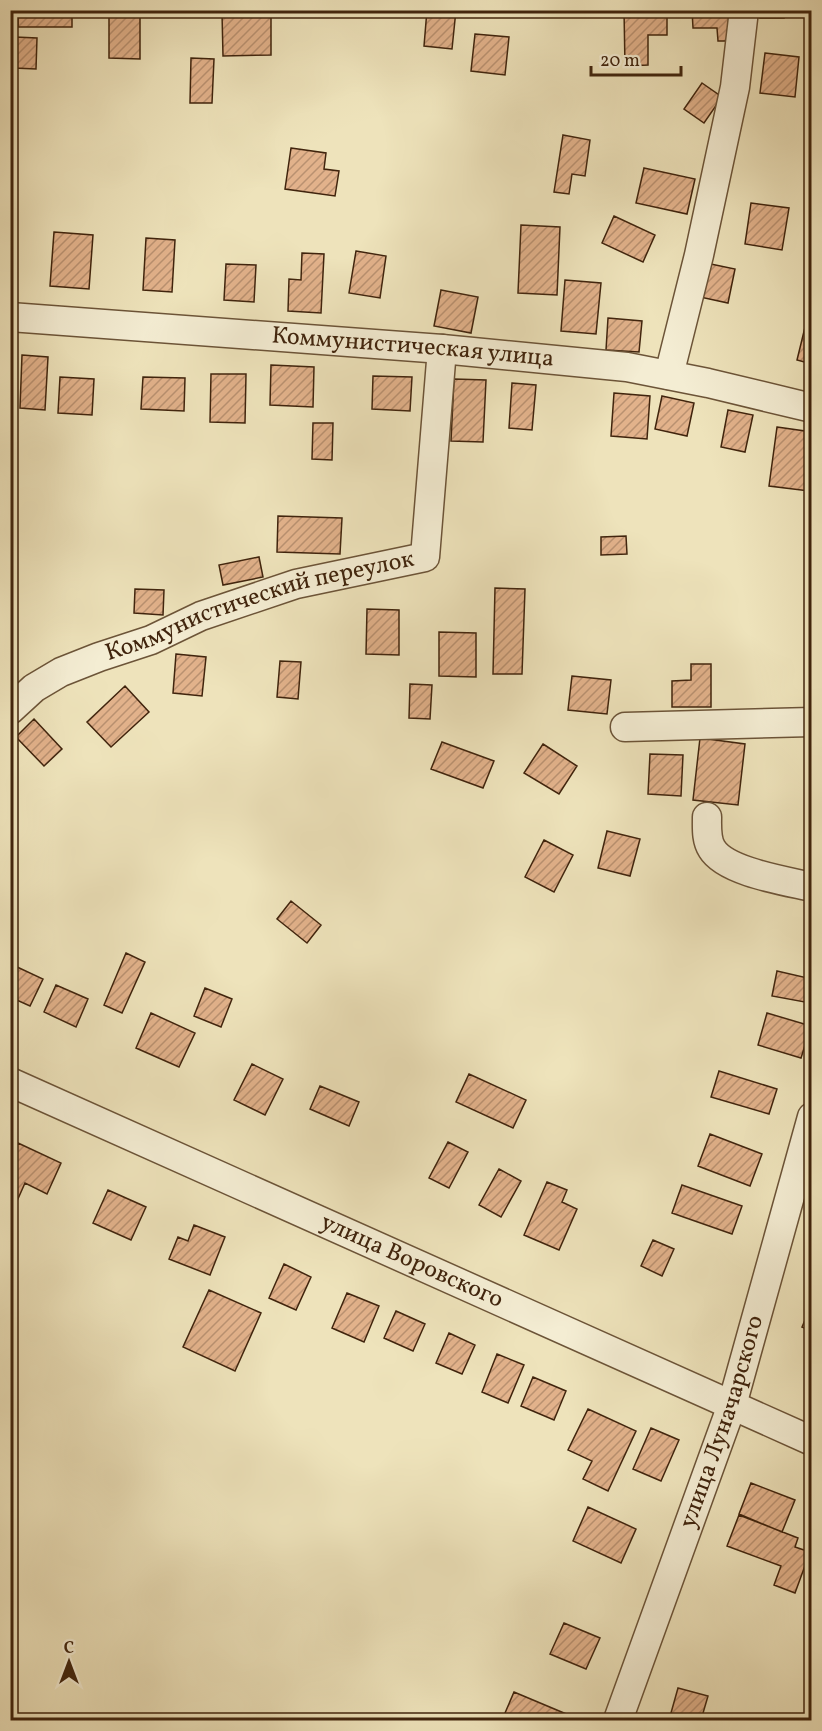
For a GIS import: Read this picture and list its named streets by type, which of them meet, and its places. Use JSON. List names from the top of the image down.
{
  "streets": {
    "street": [
      "Коммунистическая улица",
      "Коммунистический переулок",
      "улица Воровского",
      "улица Луначарского"
    ]
  },
  "crossings": [
    ["Коммунистическая улица", "Коммунистический переулок"],
    ["улица Воровского", "улица Луначарского"]
  ],
  "scale_bar": "20 m",
  "north": "top"
}
